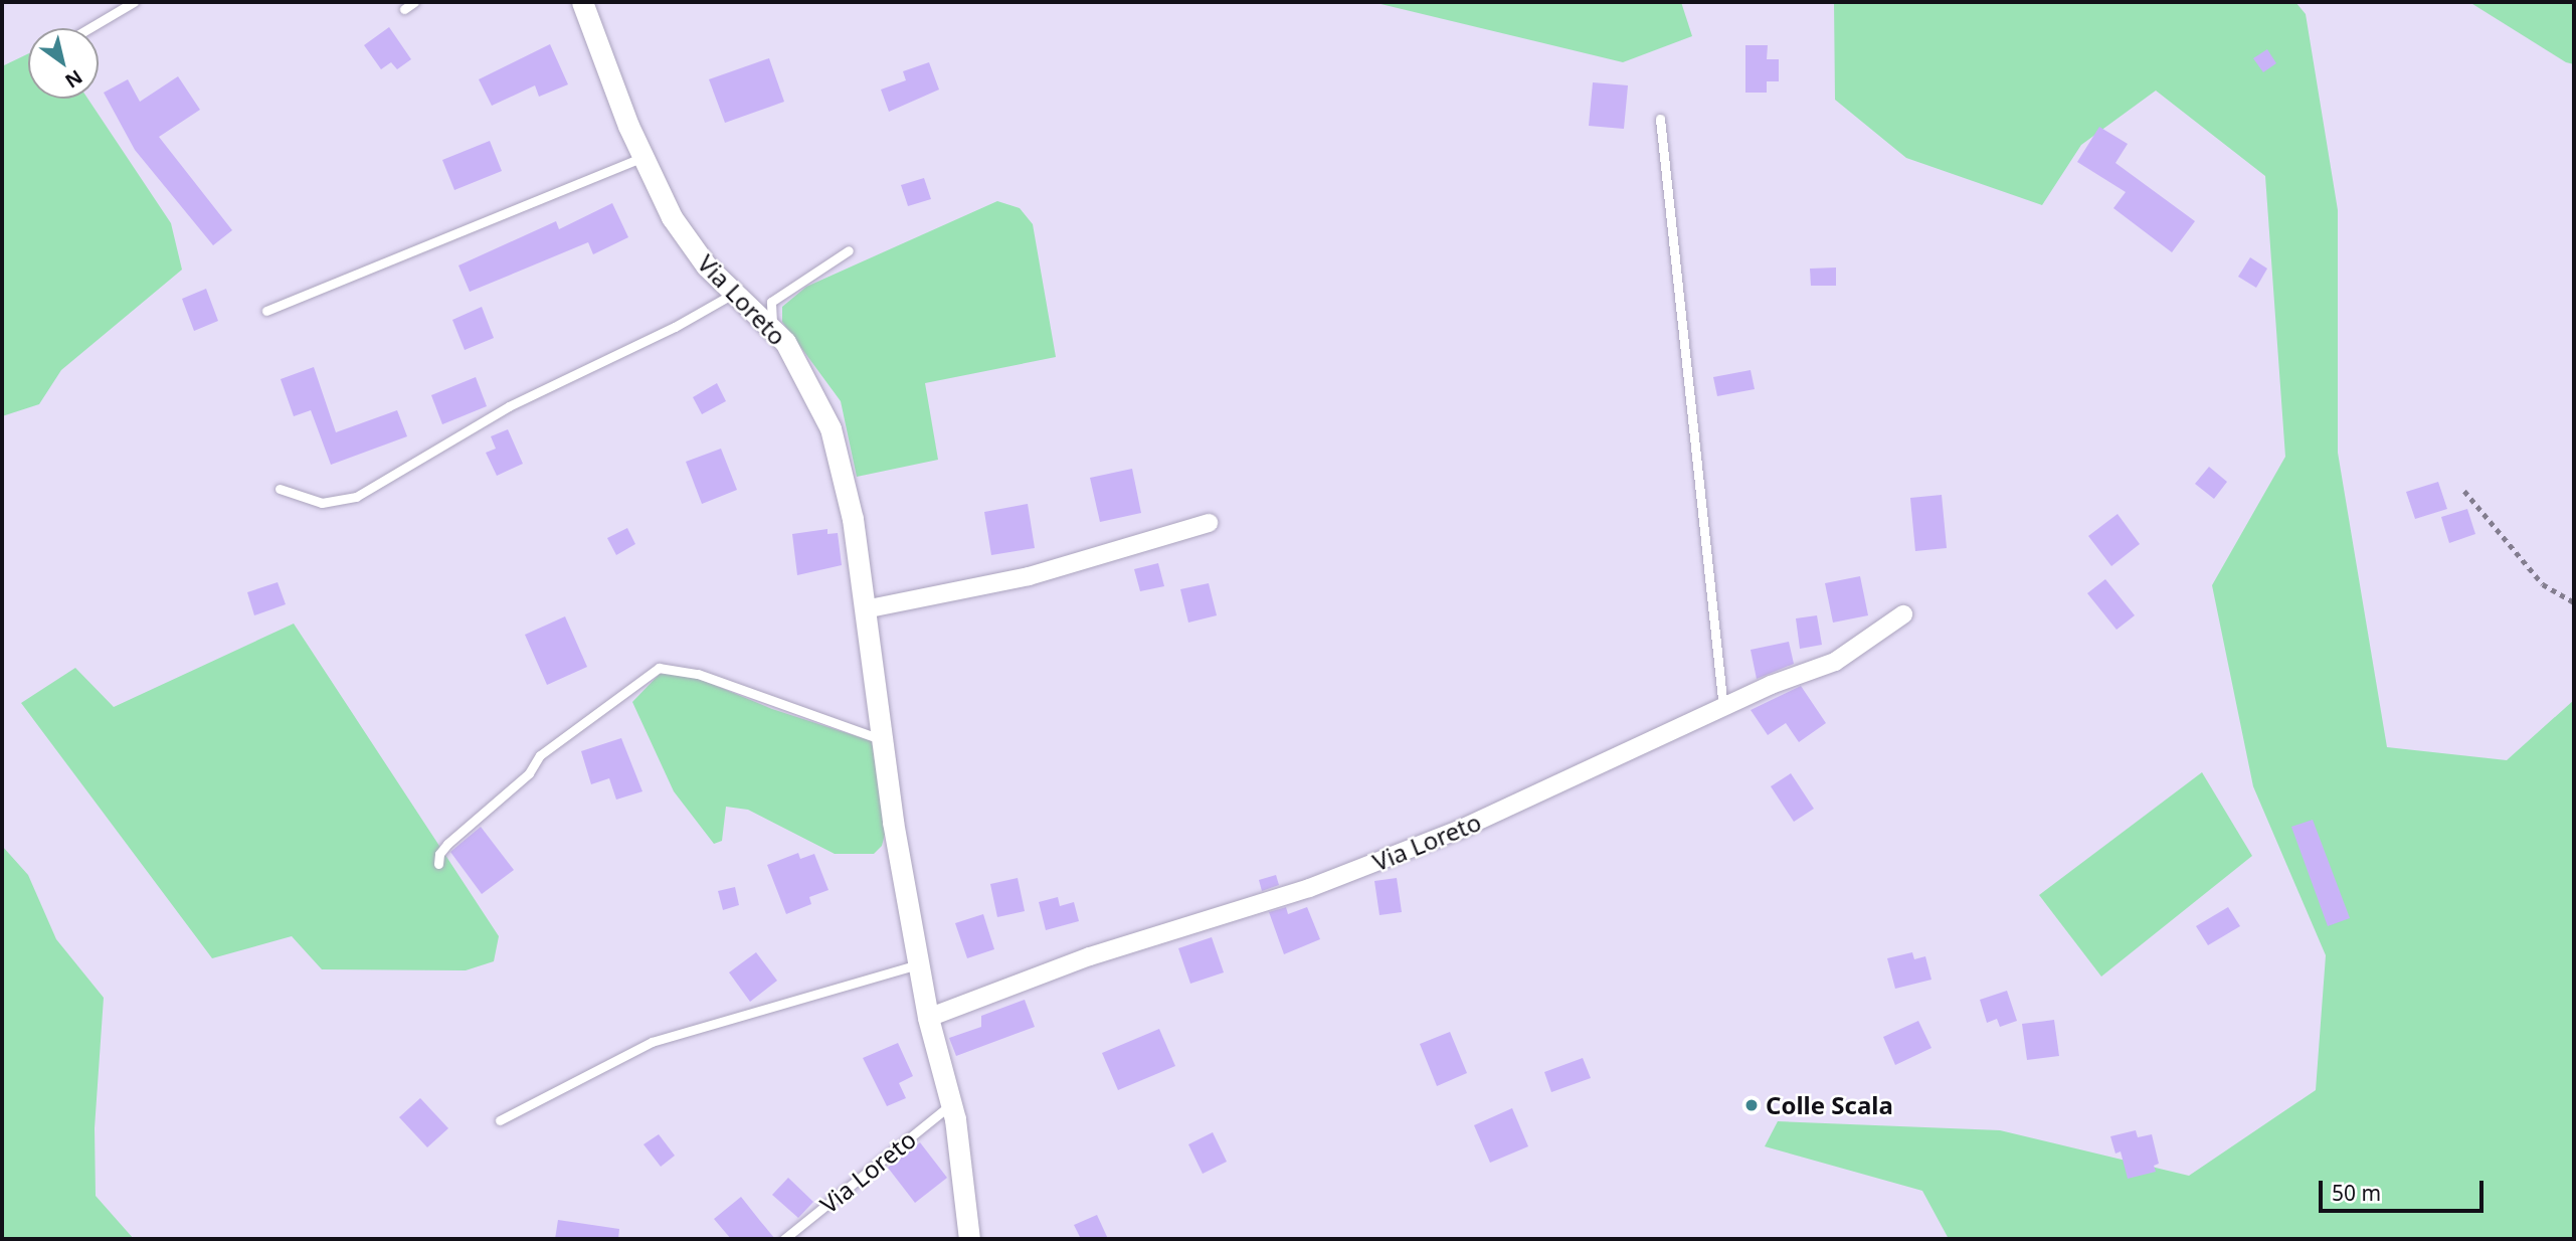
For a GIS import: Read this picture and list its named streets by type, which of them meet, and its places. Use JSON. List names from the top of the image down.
{
  "streets": {
    "street": ["Via Loreto"]
  },
  "places": ["Colle Scala"],
  "scale_bar": "50 m",
  "north": "bottom right"
}
